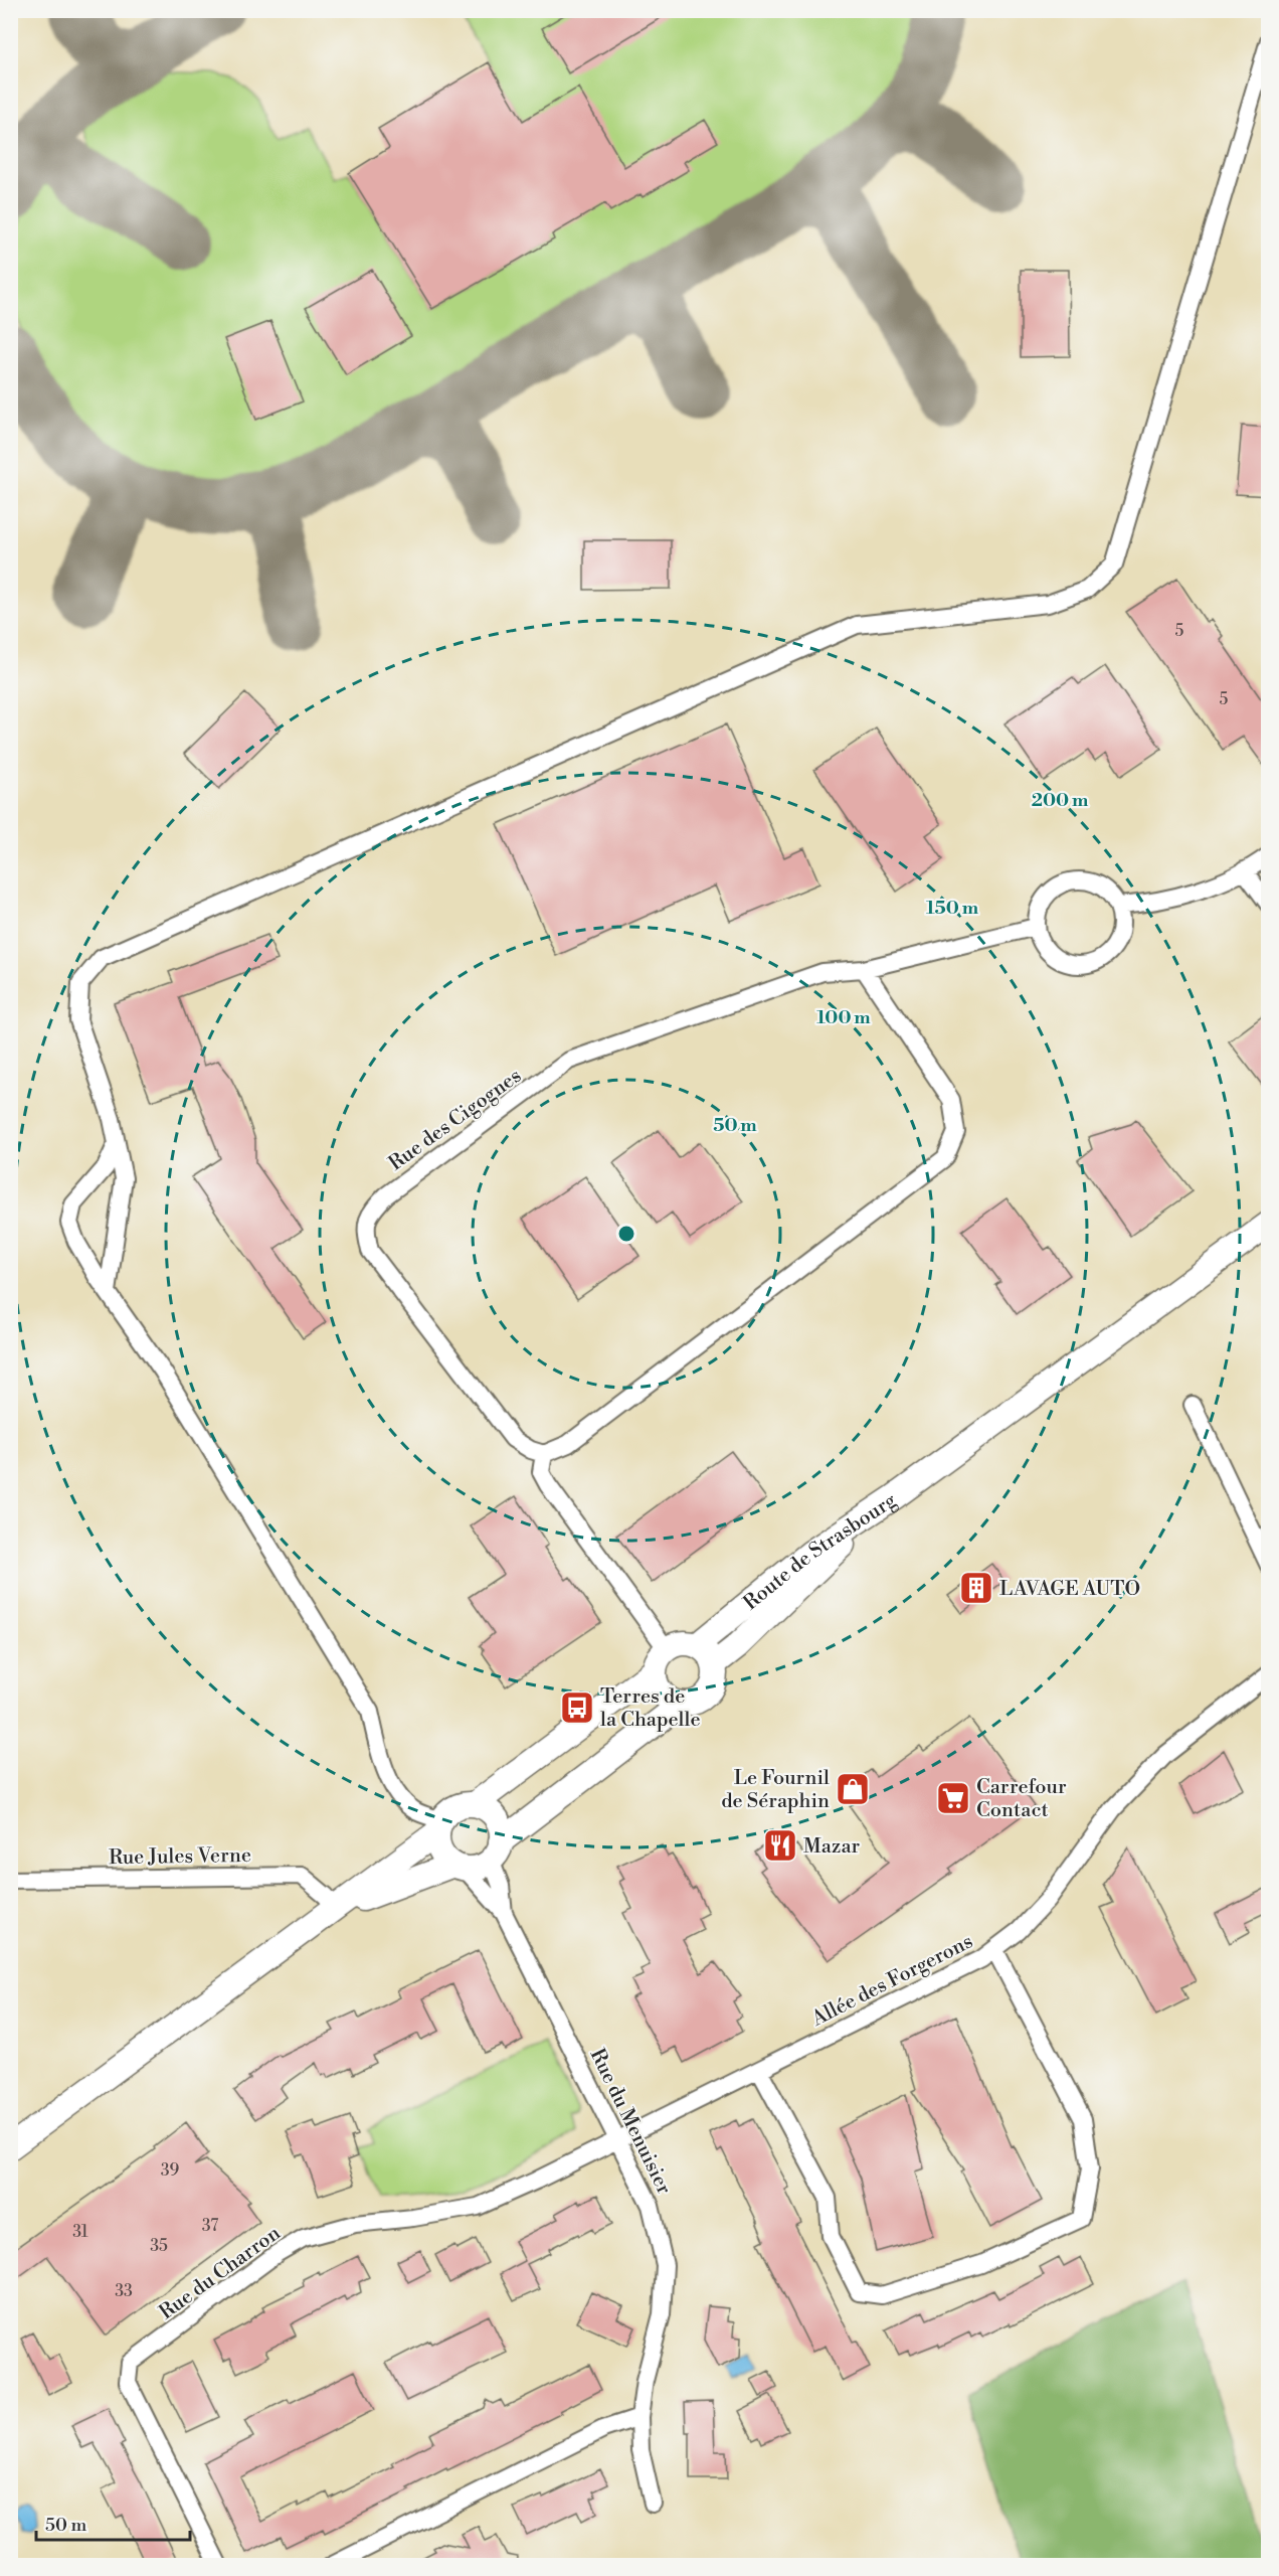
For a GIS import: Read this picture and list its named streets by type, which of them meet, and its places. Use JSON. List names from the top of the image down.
{
  "streets": {
    "main road": ["Route de Strasbourg"],
    "street": [
      "Rue des Cigognes",
      "Rue Jules Verne",
      "Allée des Forgerons",
      "Rue du Menuisier",
      "Rue du Charron"
    ]
  },
  "crossings": [
    ["Allée des Forgerons", "Rue du Menuisier"],
    ["Allée des Forgerons", "Rue du Charron"],
    ["Rue du Menuisier", "Rue du Charron"]
  ],
  "places": {
    "building": ["LAVAGE AUTO"],
    "bus stop": ["Terres de la Chapelle"],
    "shop": ["Le Fournil de Séraphin"],
    "supermarket": ["Carrefour Contact"],
    "restaurant": ["Mazar"]
  },
  "house_numbers": [
    "5",
    "5",
    "39",
    "37",
    "31",
    "35",
    "33"
  ],
  "scale_bar": "50 m",
  "rings": [
    "200 m",
    "150 m",
    "100 m",
    "50 m"
  ]
}
